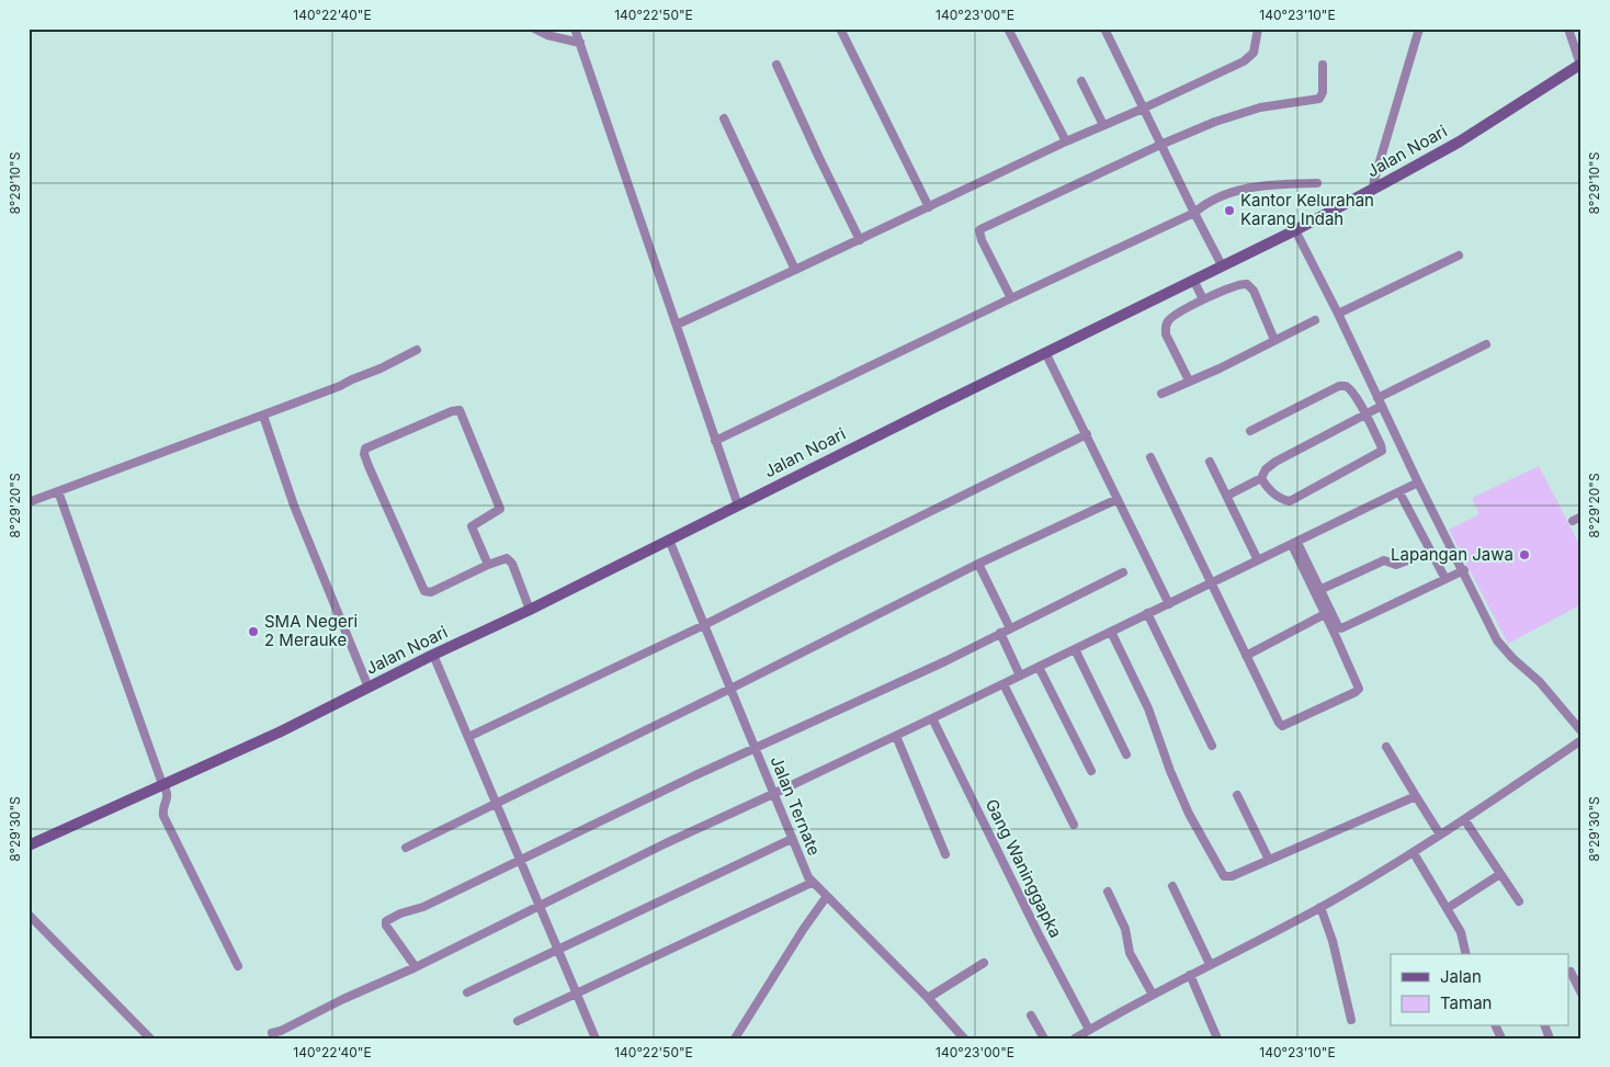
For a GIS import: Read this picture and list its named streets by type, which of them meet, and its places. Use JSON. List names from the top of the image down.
{
  "streets": {
    "street": ["Jalan Noari", "Jalan Ternate", "Gang Waninggapka"]
  },
  "crossings": [
    ["Jalan Noari", "Jalan Ternate"]
  ],
  "places": ["Kantor Kelurahan Karang Indah", "Lapangan Jawa", "SMA Negeri 2 Merauke"],
  "legend": ["Jalan", "Taman"],
  "coordinates": [
    "140°22'40\"E",
    "140°22'50\"E",
    "140°23'00\"E",
    "140°23'10\"E",
    "8°29'10\"S",
    "8°29'20\"S",
    "8°29'30\"S"
  ]
}
